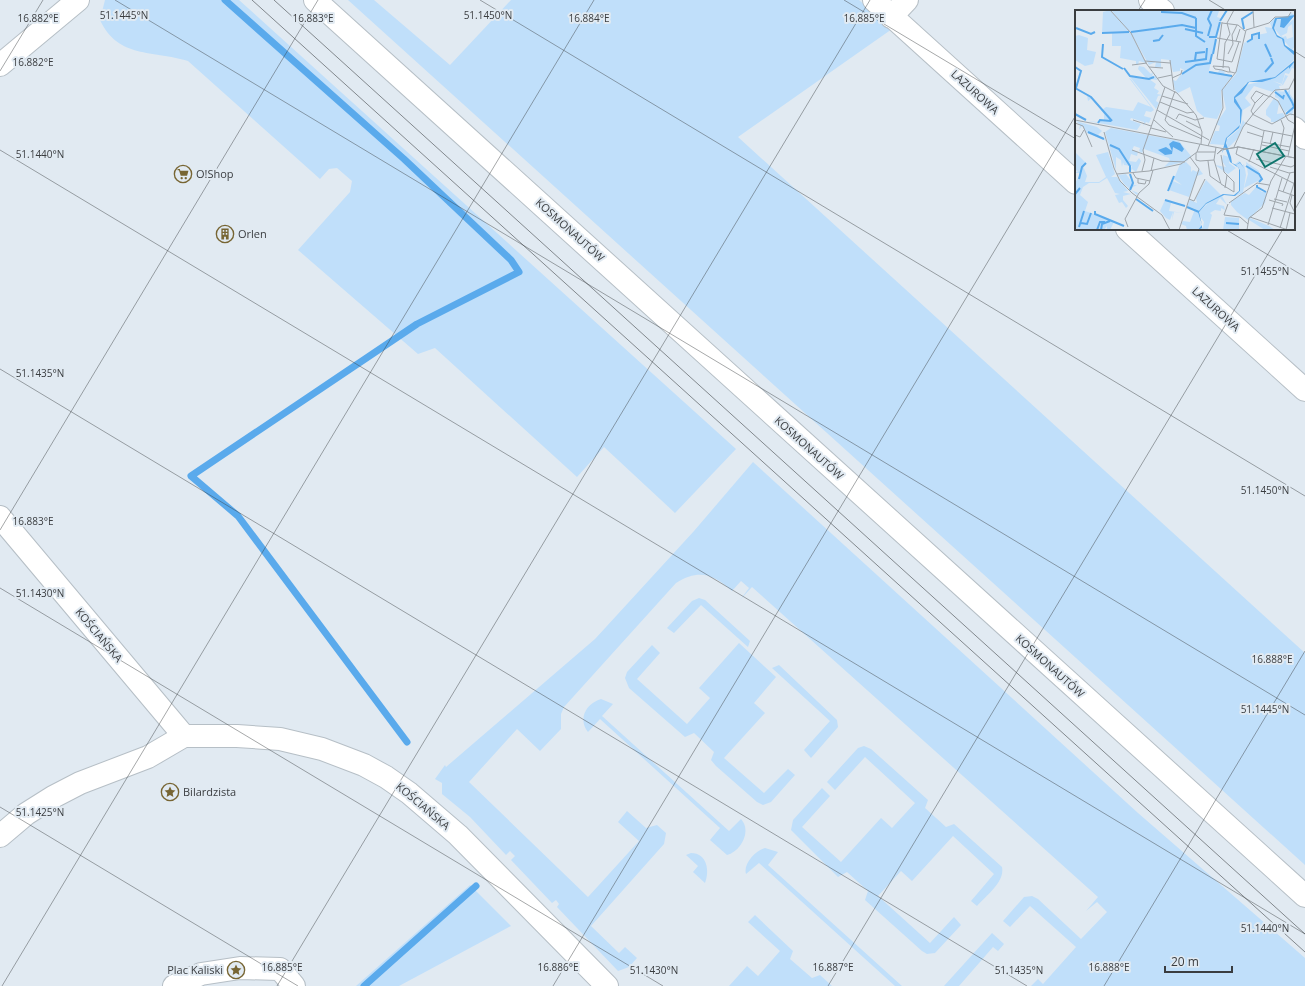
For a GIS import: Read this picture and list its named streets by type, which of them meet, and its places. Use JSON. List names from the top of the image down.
{
  "streets": {
    "street": ["LAZUROWA", "KOSMONAUTÓW", "KOŚCIAŃSKA"]
  },
  "places": {
    "supermarket": ["O!Shop"],
    "building": ["Orlen"],
    "place": ["Bilardzista", "Plac Kaliski"]
  },
  "scale_bar": "20 m",
  "coordinates": [
    "51.1445°N",
    "51.1450°N",
    "16.882°E",
    "16.883°E",
    "16.884°E",
    "16.885°E",
    "51.1440°N",
    "51.1455°N",
    "51.1435°N",
    "51.1430°N",
    "16.888°E",
    "51.1425°N",
    "16.886°E",
    "16.887°E"
  ]
}
